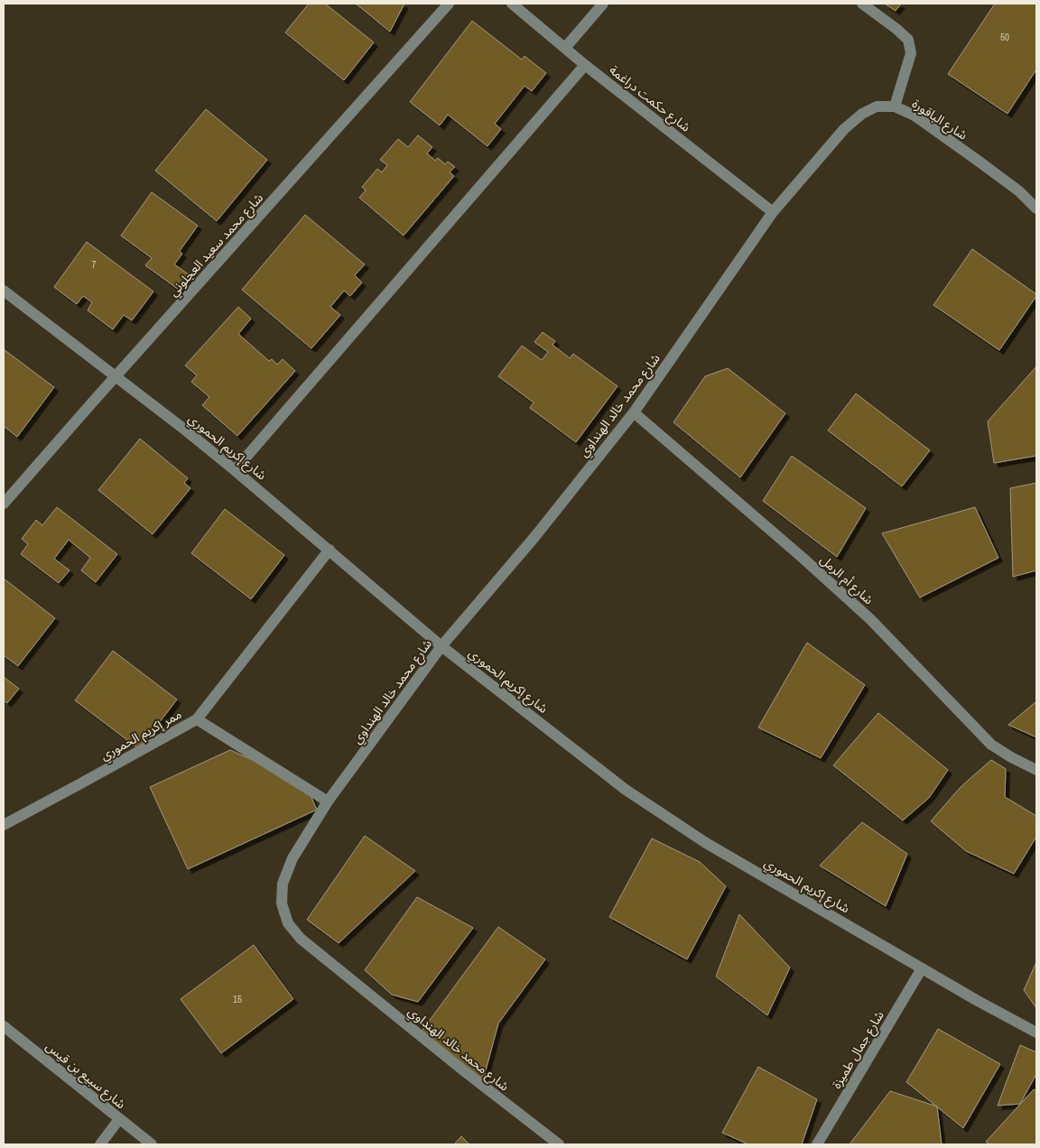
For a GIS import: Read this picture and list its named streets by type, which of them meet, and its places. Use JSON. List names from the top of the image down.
{
  "streets": {
    "street": [
      "شارع حكمت دراغمة",
      "شارع الباقورة",
      "شارع محمد سعيد العجلوني",
      "شارع محمد خالد الهنداوي",
      "شارع إكريم الحموري",
      "شارع أم الرمل",
      "ممر إكريم الحموري",
      "شارع جمال طميزة",
      "شارع سبيع بن قيس"
    ]
  },
  "crossings": [
    ["شارع حكمت دراغمة", "شارع الباقورة"],
    ["شارع حكمت دراغمة", "شارع محمد خالد الهنداوي"],
    ["شارع الباقورة", "شارع محمد خالد الهنداوي"],
    ["شارع محمد سعيد العجلوني", "شارع إكريم الحموري"],
    ["شارع محمد خالد الهنداوي", "شارع إكريم الحموري"],
    ["شارع محمد خالد الهنداوي", "شارع أم الرمل"],
    ["شارع إكريم الحموري", "ممر إكريم الحموري"],
    ["شارع إكريم الحموري", "شارع جمال طميزة"]
  ],
  "house_numbers": ["50", "7", "15"]
}
